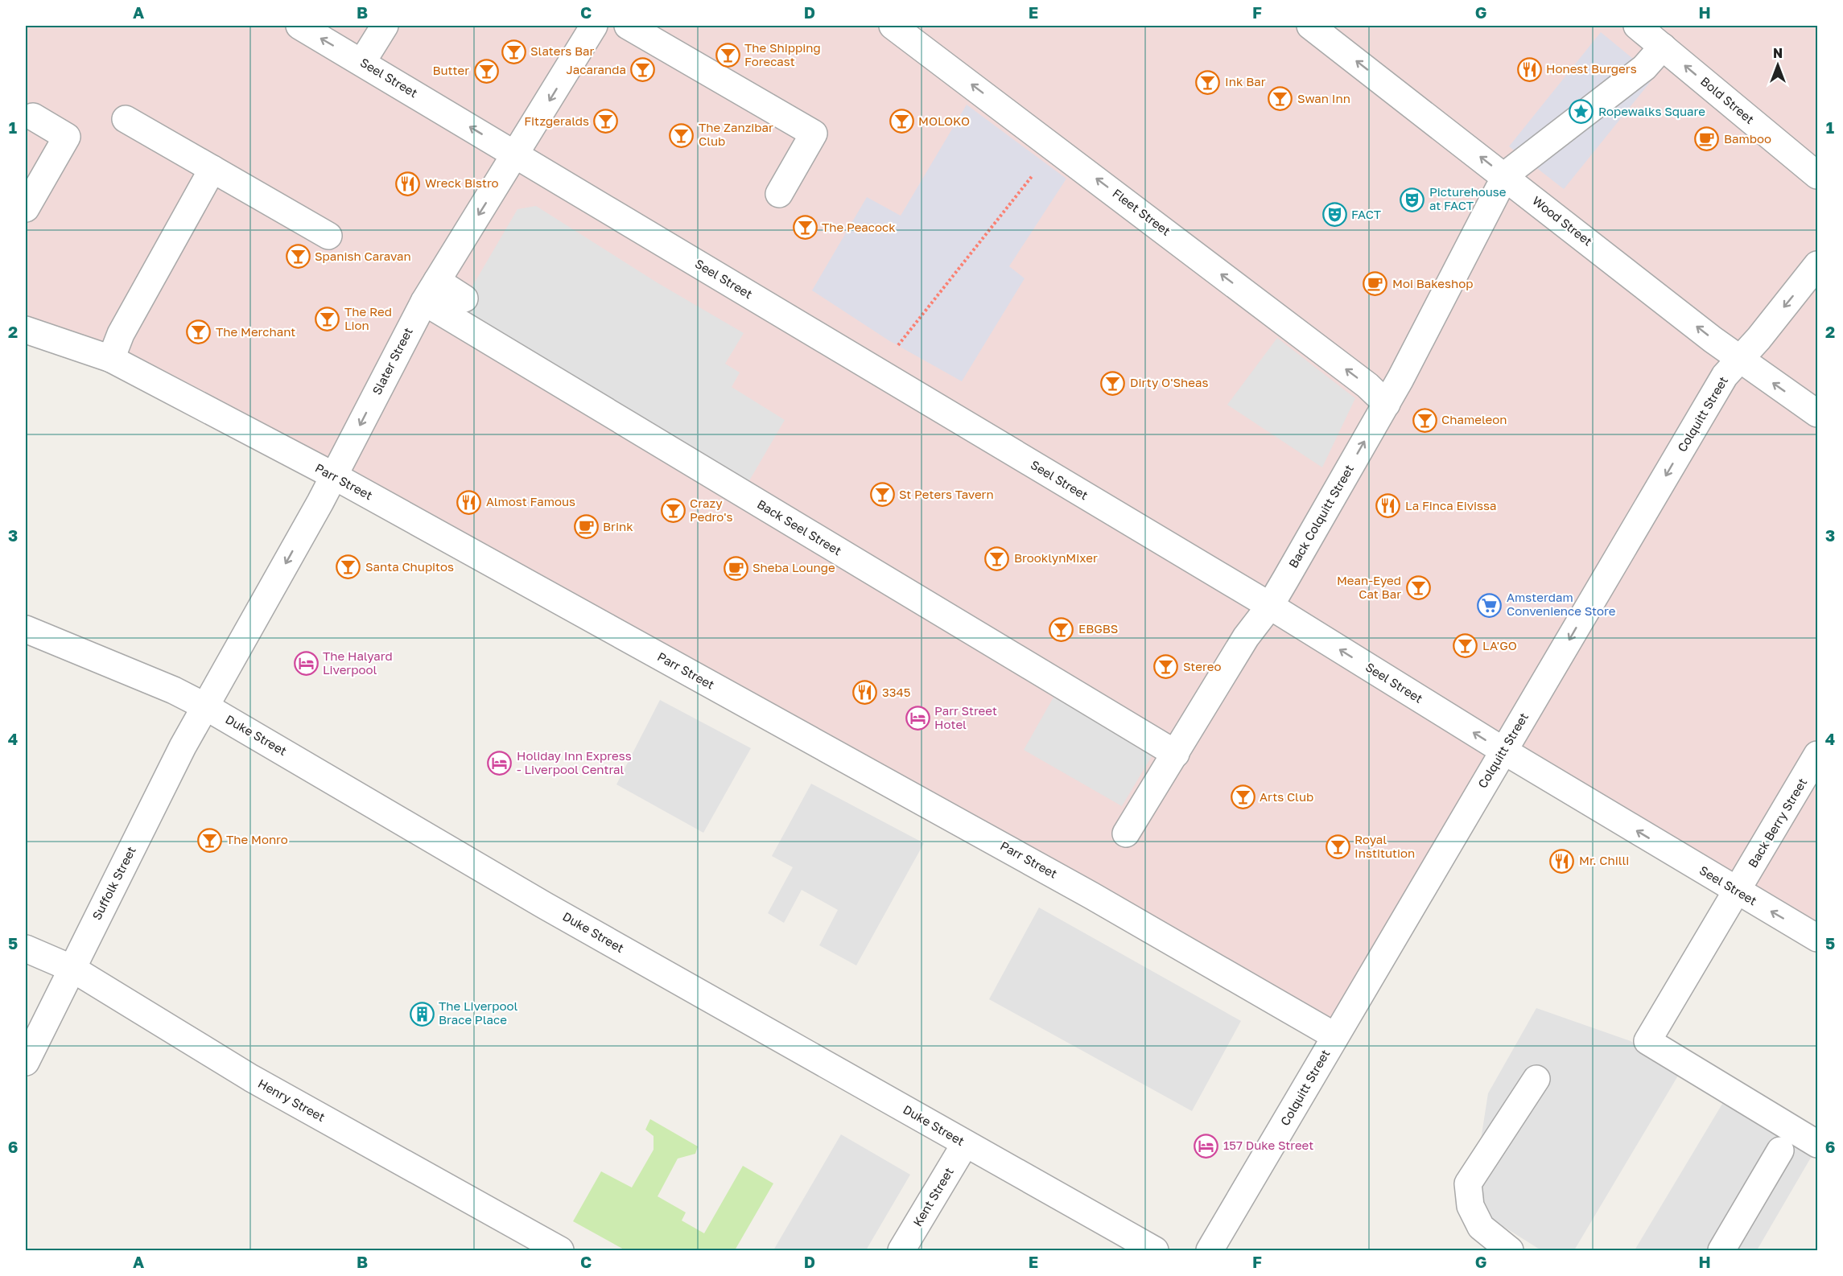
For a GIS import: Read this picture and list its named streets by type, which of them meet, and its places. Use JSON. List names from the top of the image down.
{
  "streets": {
    "street": [
      "Seel Street",
      "Bold Street",
      "Fleet Street",
      "Wood Street",
      "Slater Street",
      "Colquitt Street",
      "Parr Street",
      "Back Colquitt Street",
      "Back Seel Street",
      "Duke Street",
      "Back Berry Street",
      "Suffolk Street",
      "Henry Street",
      "Kent Street"
    ]
  },
  "crossings": [
    ["Seel Street", "Slater Street"],
    ["Seel Street", "Colquitt Street"],
    ["Seel Street", "Back Colquitt Street"],
    ["Seel Street", "Back Berry Street"],
    ["Bold Street", "Back Colquitt Street"],
    ["Fleet Street", "Back Colquitt Street"],
    ["Wood Street", "Colquitt Street"],
    ["Slater Street", "Parr Street"],
    ["Slater Street", "Back Seel Street"],
    ["Slater Street", "Duke Street"],
    ["Slater Street", "Suffolk Street"],
    ["Colquitt Street", "Parr Street"],
    ["Back Colquitt Street", "Back Seel Street"],
    ["Duke Street", "Suffolk Street"],
    ["Duke Street", "Kent Street"],
    ["Suffolk Street", "Henry Street"]
  ],
  "one_way": [
    "Seel Street",
    "Bold Street",
    "Fleet Street",
    "Wood Street",
    "Slater Street",
    "Colquitt Street"
  ],
  "places": {
    "bar": [
      "Slaters Bar",
      "The Shipping Forecast",
      "Jacaranda",
      "Butter",
      "Ink Bar",
      "Swan Inn",
      "Fitzgeralds",
      "MOLOKO",
      "The Zanzibar Club",
      "The Peacock",
      "Spanish Caravan",
      "The Red Lion",
      "The Merchant",
      "Dirty O'Sheas",
      "Chameleon",
      "St Peters Tavern",
      "Crazy Pedro's",
      "BrooklynMixer",
      "Santa Chupitos",
      "Mean-Eyed Cat Bar",
      "EBGBS",
      "LA'GO",
      "Stereo",
      "Arts Club",
      "The Monro",
      "Royal Institution"
    ],
    "restaurant": [
      "Honest Burgers",
      "Wreck Bistro",
      "Almost Famous",
      "La Finca Eivissa",
      "3345",
      "Mr. Chilli"
    ],
    "place": ["Ropewalks Square"],
    "cafe": [
      "Bamboo",
      "Moi Bakeshop",
      "Brink",
      "Sheba Lounge"
    ],
    "theatre": ["Picturehouse at FACT", "FACT"],
    "supermarket": ["Amsterdam Convenience Store"],
    "hotel": [
      "The Halyard Liverpool",
      "Parr Street Hotel",
      "Holiday Inn Express - Liverpool Central",
      "157 Duke Street"
    ],
    "building": ["The Liverpool Brace Place"]
  },
  "north": "top",
  "grid": {
    "columns": [
      "A",
      "B",
      "C",
      "D",
      "E",
      "F",
      "G",
      "H"
    ],
    "rows": [
      "1",
      "2",
      "3",
      "4",
      "5",
      "6"
    ]
  }
}
